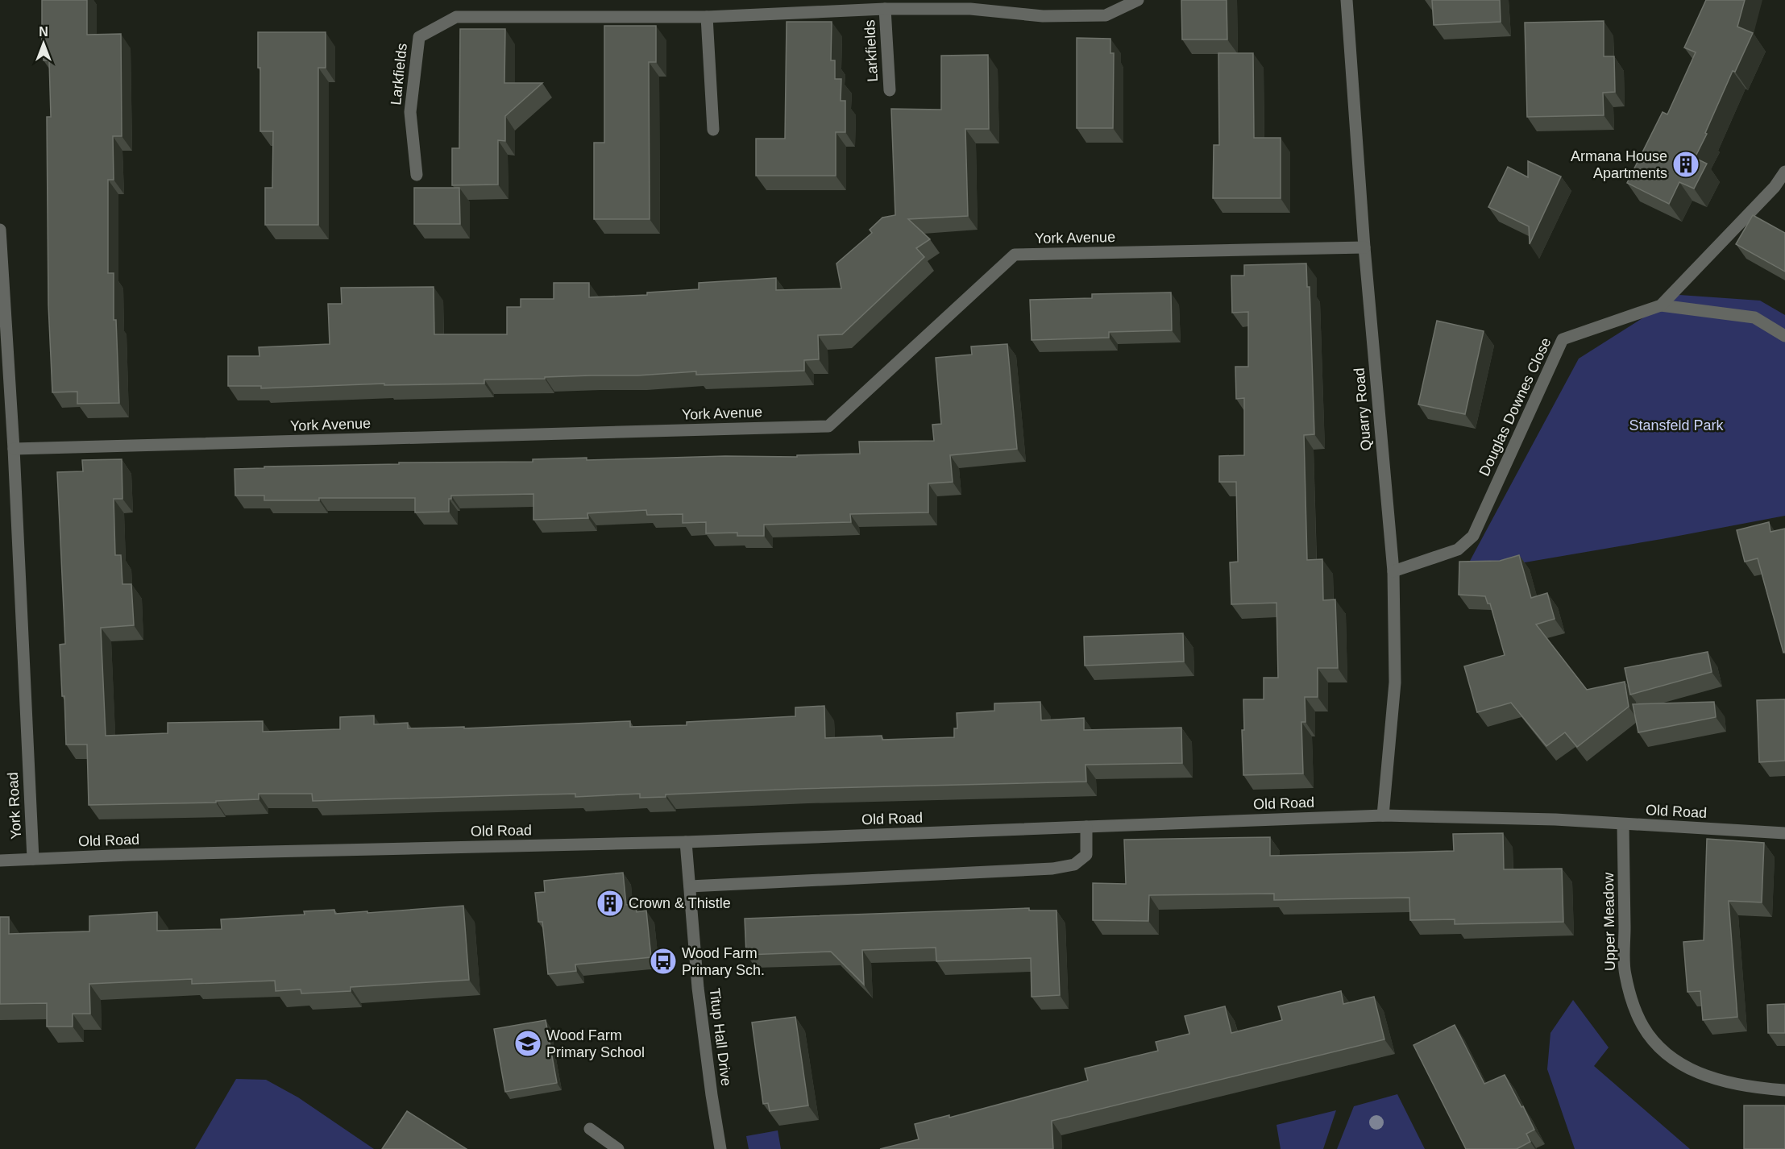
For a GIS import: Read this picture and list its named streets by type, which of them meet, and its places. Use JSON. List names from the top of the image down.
{
  "streets": {
    "street": [
      "Larkfields",
      "York Avenue",
      "Douglas Downes Close",
      "Quarry Road",
      "Old Road",
      "York Road",
      "Upper Meadow",
      "Titup Hall Drive"
    ]
  },
  "crossings": [
    ["York Avenue", "Quarry Road"],
    ["York Avenue", "York Road"],
    ["Douglas Downes Close", "Quarry Road"],
    ["Quarry Road", "Old Road"],
    ["Old Road", "York Road"],
    ["Old Road", "Upper Meadow"],
    ["Old Road", "Titup Hall Drive"]
  ],
  "parks": ["Stansfeld Park"],
  "places": {
    "building": ["Armana House Apartments", "Crown & Thistle"],
    "bus stop": ["Wood Farm Primary Sch."],
    "school or university": ["Wood Farm Primary School"]
  },
  "north": "top"
}
